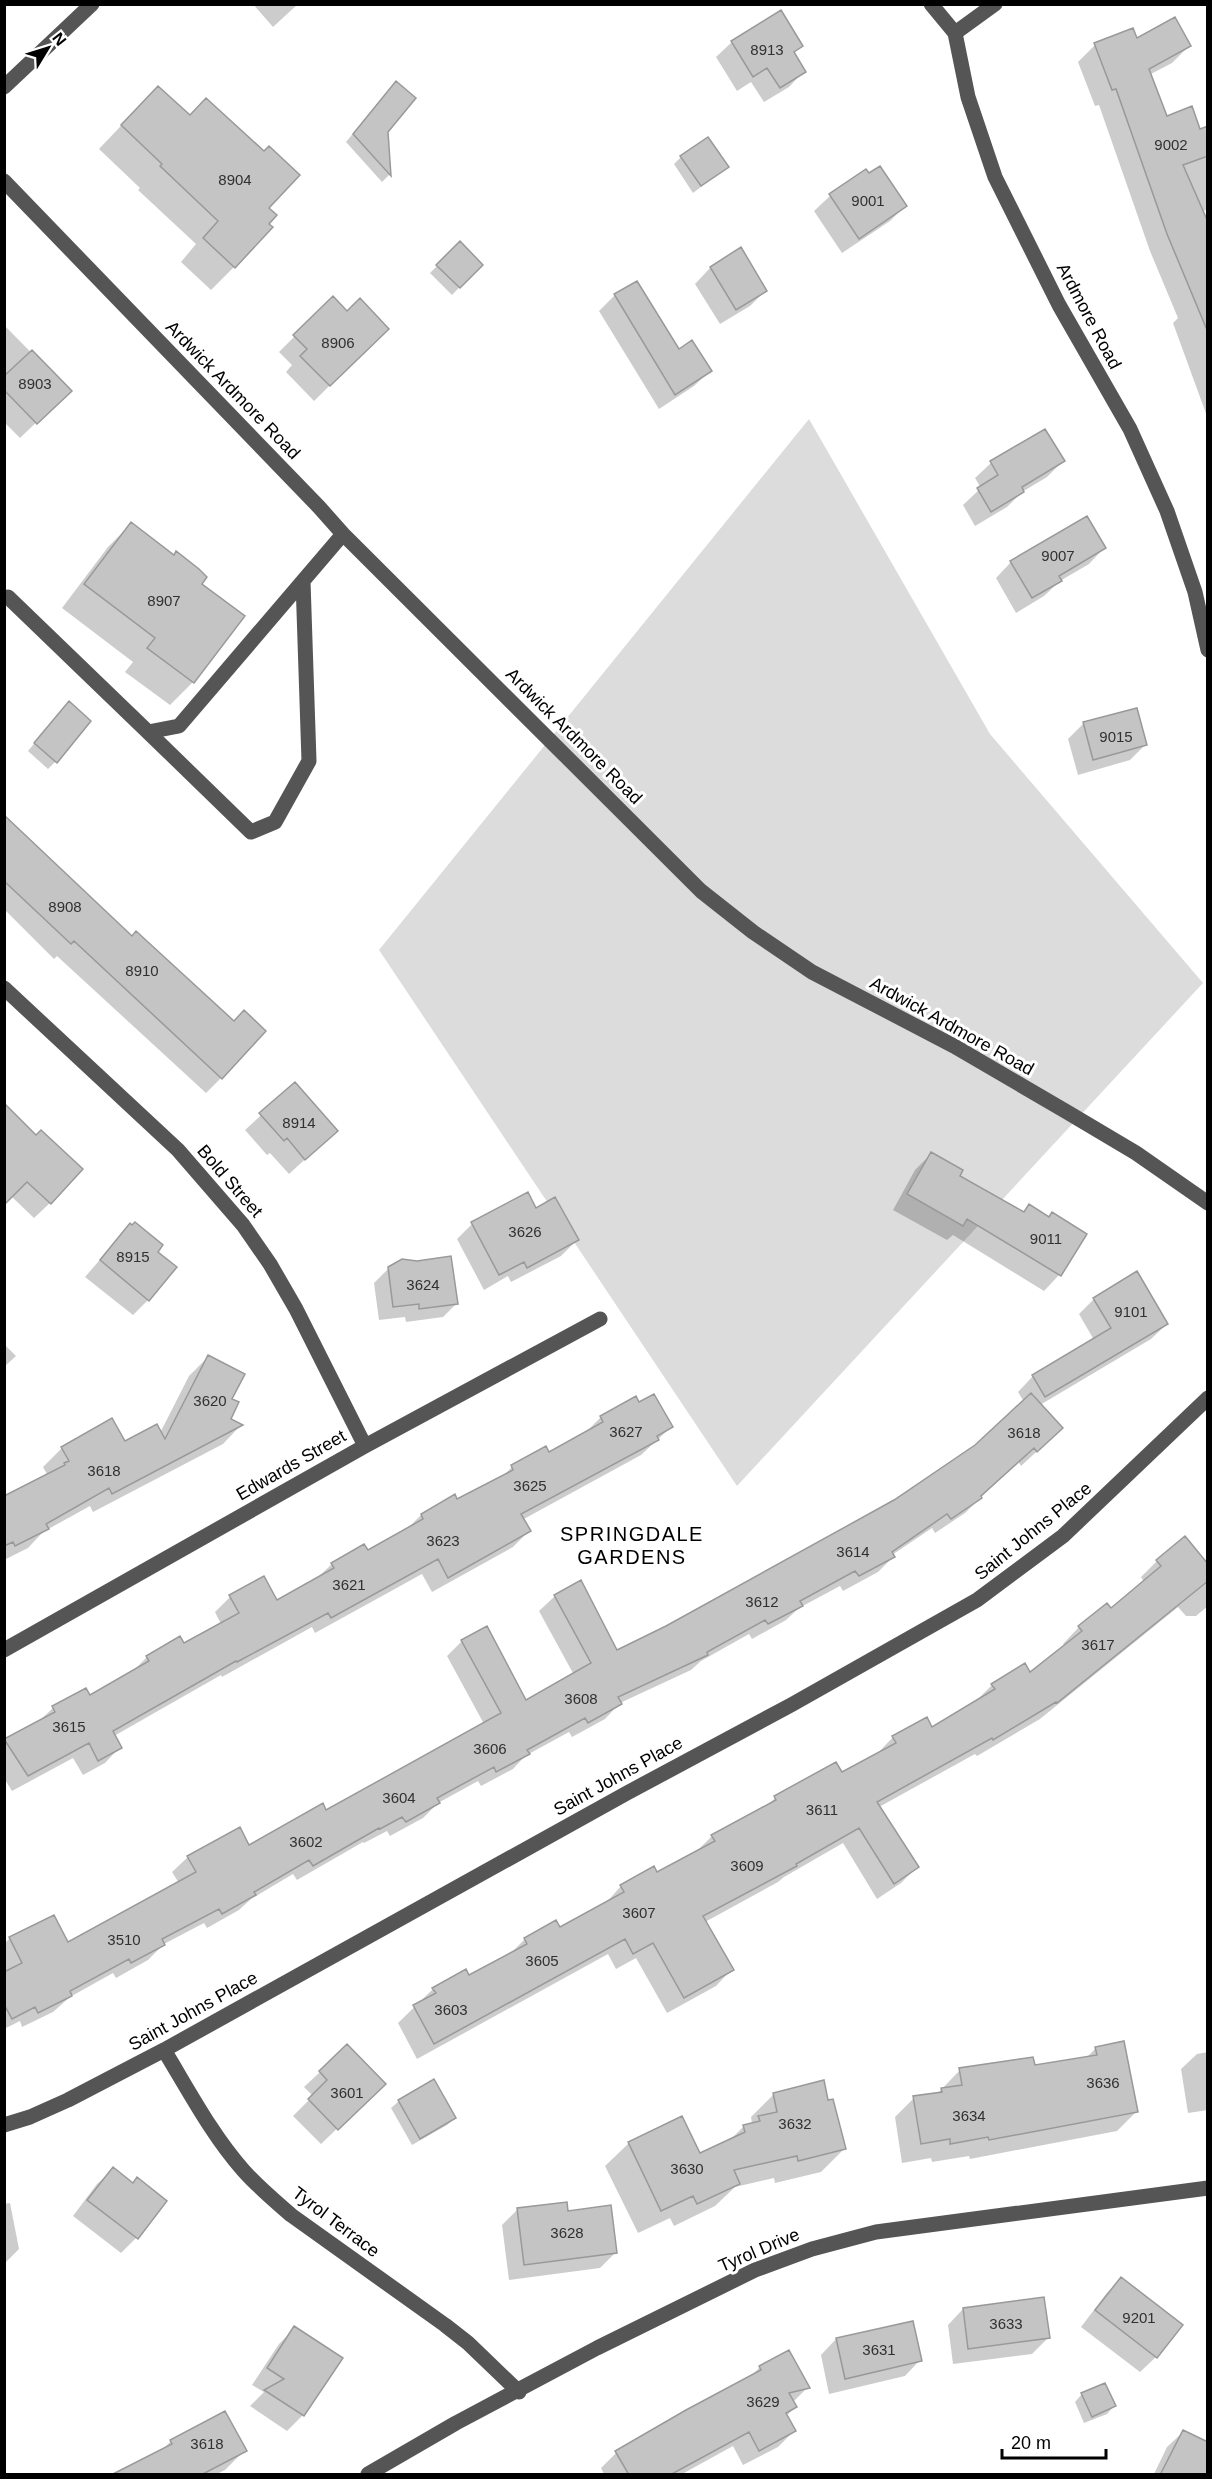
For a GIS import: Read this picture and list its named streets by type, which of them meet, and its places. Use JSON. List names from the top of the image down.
{
  "streets": {
    "street": [
      "Ardmore Road",
      "Ardwick Ardmore Road",
      "Bold Street",
      "Edwards Street",
      "Saint Johns Place",
      "Tyrol Terrace",
      "Tyrol Drive"
    ]
  },
  "crossings": [
    ["Bold Street", "Edwards Street"],
    ["Saint Johns Place", "Tyrol Terrace"],
    ["Tyrol Terrace", "Tyrol Drive"]
  ],
  "districts": ["SPRINGDALE GARDENS"],
  "house_numbers": [
    "8913",
    "9002",
    "8904",
    "9001",
    "8906",
    "8903",
    "9007",
    "8907",
    "9015",
    "8908",
    "8910",
    "8914",
    "3626",
    "9011",
    "8915",
    "3624",
    "9101",
    "3620",
    "3627",
    "3618",
    "3618",
    "3625",
    "3623",
    "3614",
    "3621",
    "3612",
    "3617",
    "3608",
    "3615",
    "3606",
    "3604",
    "3611",
    "3602",
    "3609",
    "3607",
    "3510",
    "3605",
    "3603",
    "3636",
    "3601",
    "3634",
    "3632",
    "3630",
    "3628",
    "9201",
    "3633",
    "3631",
    "3629",
    "3618"
  ],
  "scale_bar": "20 m",
  "north": "top right"
}
